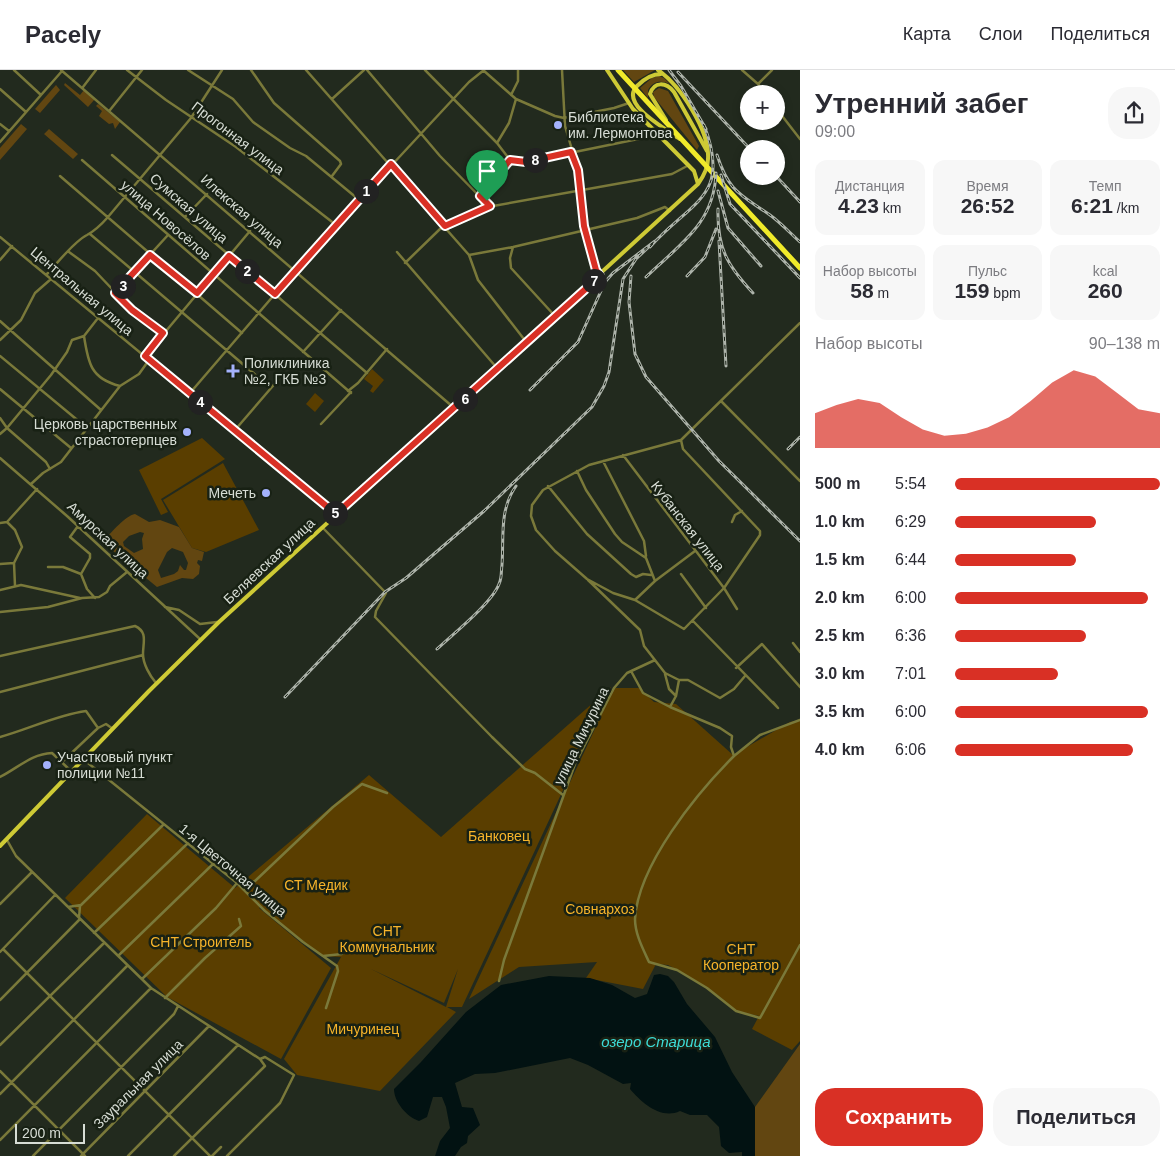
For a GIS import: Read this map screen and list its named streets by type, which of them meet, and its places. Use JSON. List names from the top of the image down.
{
  "streets": {
    "main road": ["Беляевская улица"],
    "street": [
      "Прогонная улица",
      "Сумская улица",
      "Илекская улица",
      "улица Новосёлов",
      "Центральная улица",
      "Кубанская улица",
      "Амурская улица",
      "улица Мичурина",
      "1-я Цветочная улица",
      "Зауральная улица"
    ]
  },
  "crossings": [
    ["Илекская улица", "Беляевская улица"],
    ["Центральная улица", "Беляевская улица"],
    ["Амурская улица", "Беляевская улица"],
    ["Беляевская улица", "1-я Цветочная улица"]
  ],
  "water": ["озеро Старица"],
  "parks": [
    "Банковец",
    "СТ Медик",
    "Совнархоз",
    "СНТ Коммунальник",
    "СНТ Строитель",
    "СНТ Кооператор",
    "Мичуринец"
  ],
  "places": {
    "other": [
      "Библиотека им. Лермонтова",
      "Церковь царственных страстотерпцев",
      "Мечеть",
      "Участковый пункт полиции №11"
    ],
    "health": ["Поликлиника №2, ГКБ №3"]
  },
  "scale_bar": "200 m",
  "page": {
    "header": "Pacely",
    "nav": ["Карта", "Слои", "Поделиться"],
    "heading": ["Утренний забег", "09:00"],
    "map_buttons": ["+", "−"],
    "pins": [
      "8",
      "1",
      "2",
      "7",
      "3",
      "6",
      "4",
      "5"
    ],
    "stats": [
      ["Дистанция", "4.23 km"],
      ["Время", "26:52"],
      ["Темп", "6:21 /km"],
      ["Набор высоты", "58 m"],
      ["Пульс", "159 bpm"],
      ["kcal", "260"]
    ],
    "chart": ["Набор высоты", "90–138 m"],
    "list": [
      {
        "name": "500 m",
        "note": "5:54"
      },
      {
        "name": "1.0 km",
        "note": "6:29"
      },
      {
        "name": "1.5 km",
        "note": "6:44"
      },
      {
        "name": "2.0 km",
        "note": "6:00"
      },
      {
        "name": "2.5 km",
        "note": "6:36"
      },
      {
        "name": "3.0 km",
        "note": "7:01"
      },
      {
        "name": "3.5 km",
        "note": "6:00"
      },
      {
        "name": "4.0 km",
        "note": "6:06"
      }
    ],
    "buttons": ["Сохранить", "Поделиться"],
    "scale": "200 m"
  }
}
